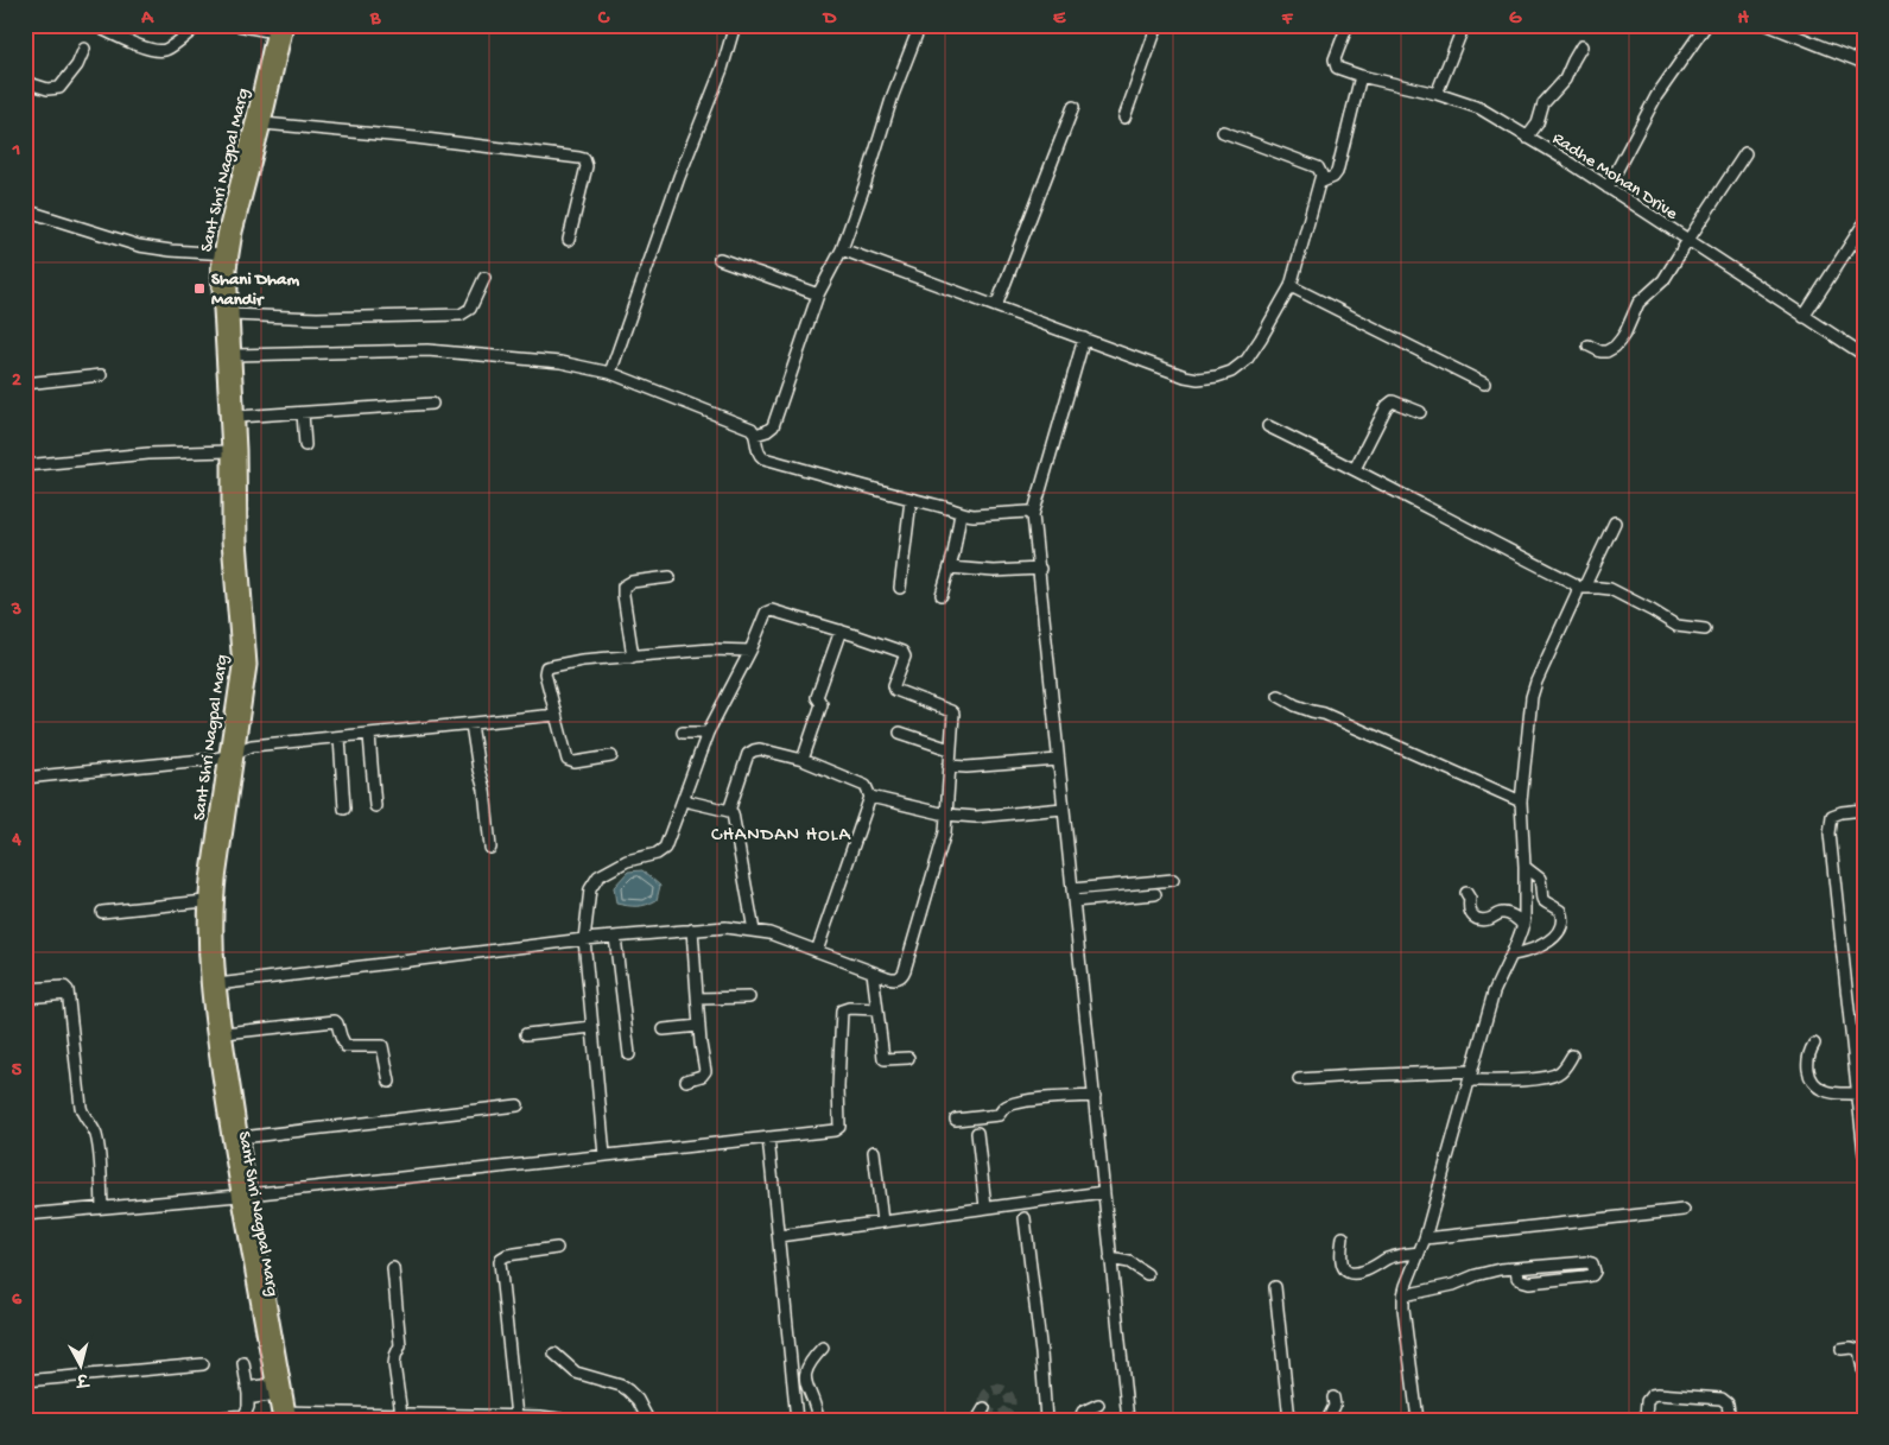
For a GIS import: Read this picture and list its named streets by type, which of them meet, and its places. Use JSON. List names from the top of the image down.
{
  "streets": {
    "main road": ["Sant Shri Nagpal Marg"],
    "street": ["Radhe Mohan Drive"]
  },
  "districts": ["CHANDAN HOLA"],
  "places": {
    "transit": ["Shani Dham Mandir"]
  },
  "north": "bottom",
  "grid": {
    "columns": [
      "A",
      "B",
      "C",
      "D",
      "E",
      "F",
      "G",
      "H"
    ],
    "rows": [
      "1",
      "2",
      "3",
      "4",
      "5",
      "6"
    ]
  }
}
